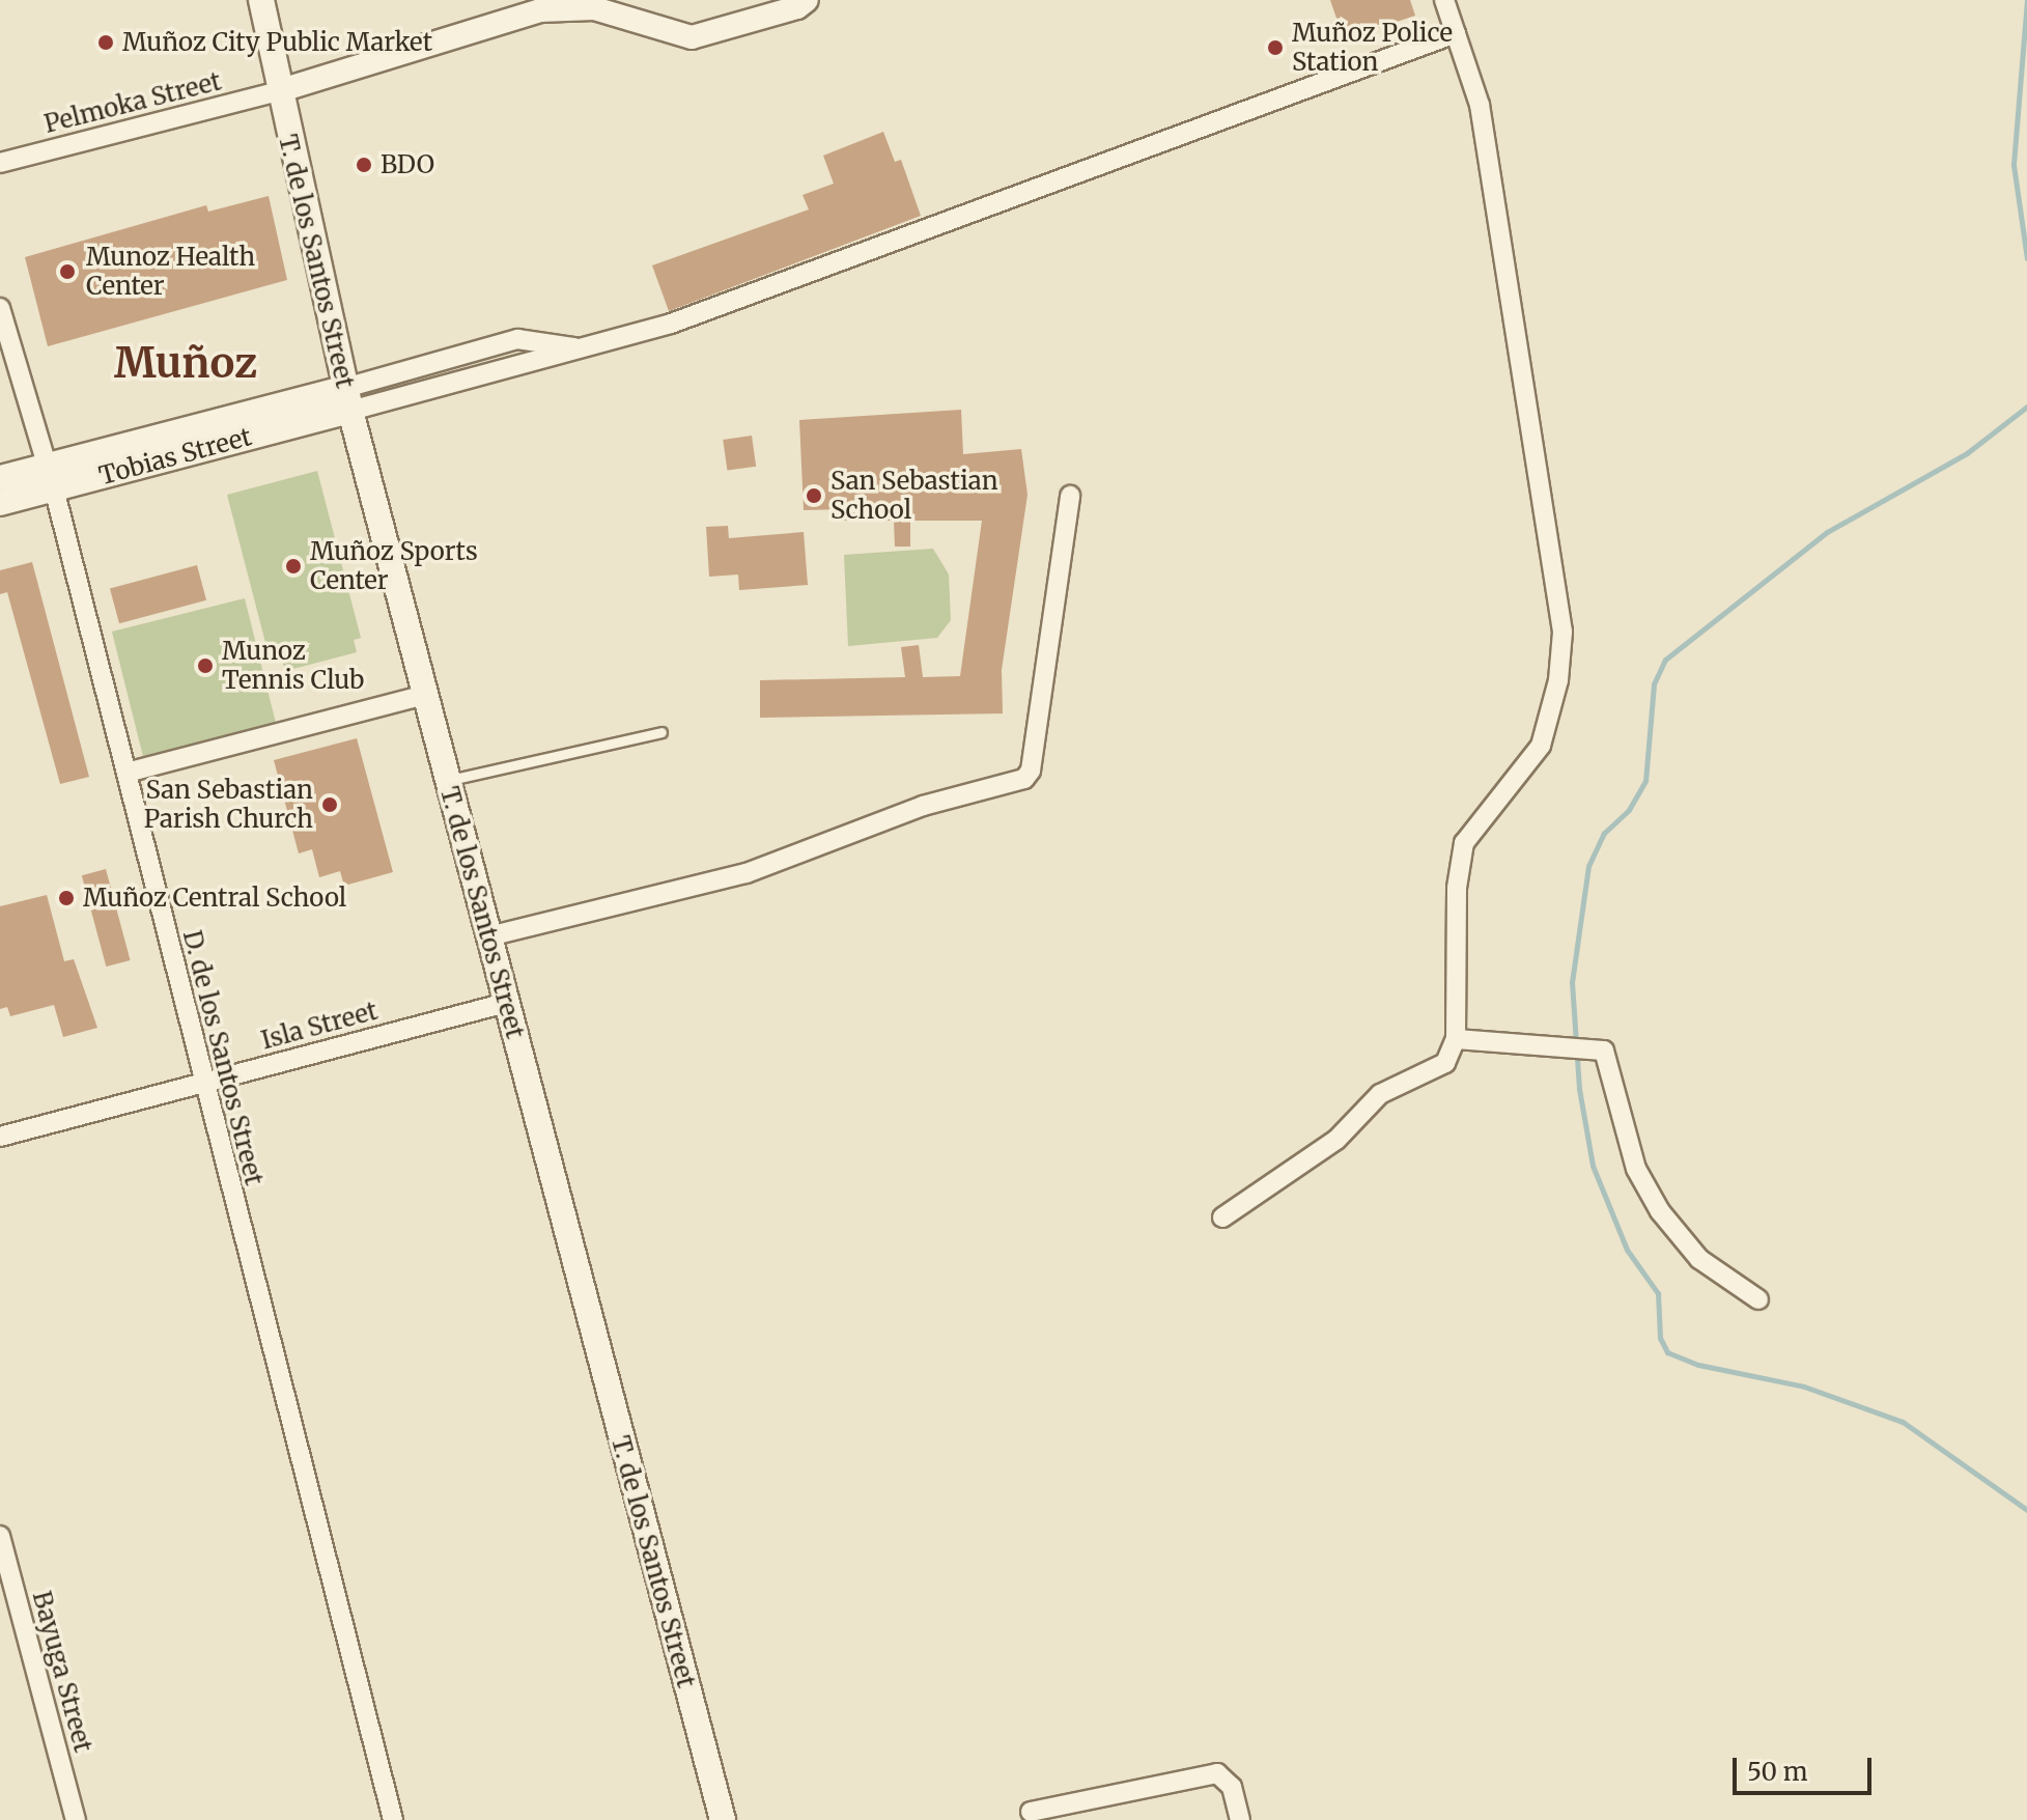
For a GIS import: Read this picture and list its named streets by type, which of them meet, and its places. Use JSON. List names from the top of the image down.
{
  "streets": {
    "main road": ["T. de los Santos Street", "Tobias Street"],
    "street": [
      "Pelmoka Street",
      "Isla Street",
      "D. de los Santos Street",
      "Bayuga Street"
    ]
  },
  "crossings": [
    ["Pelmoka Street", "T. de los Santos Street"],
    ["T. de los Santos Street", "Tobias Street"],
    ["T. de los Santos Street", "Isla Street"],
    ["Tobias Street", "D. de los Santos Street"],
    ["Isla Street", "D. de los Santos Street"]
  ],
  "districts": ["Muñoz"],
  "places": [
    "Muñoz City Public Market",
    "Muñoz Police Station",
    "BDO",
    "Munoz Health Center",
    "San Sebastian School",
    "Muñoz Sports Center",
    "Munoz Tennis Club",
    "San Sebastian Parish Church",
    "Muñoz Central School"
  ],
  "scale_bar": "50 m"
}
